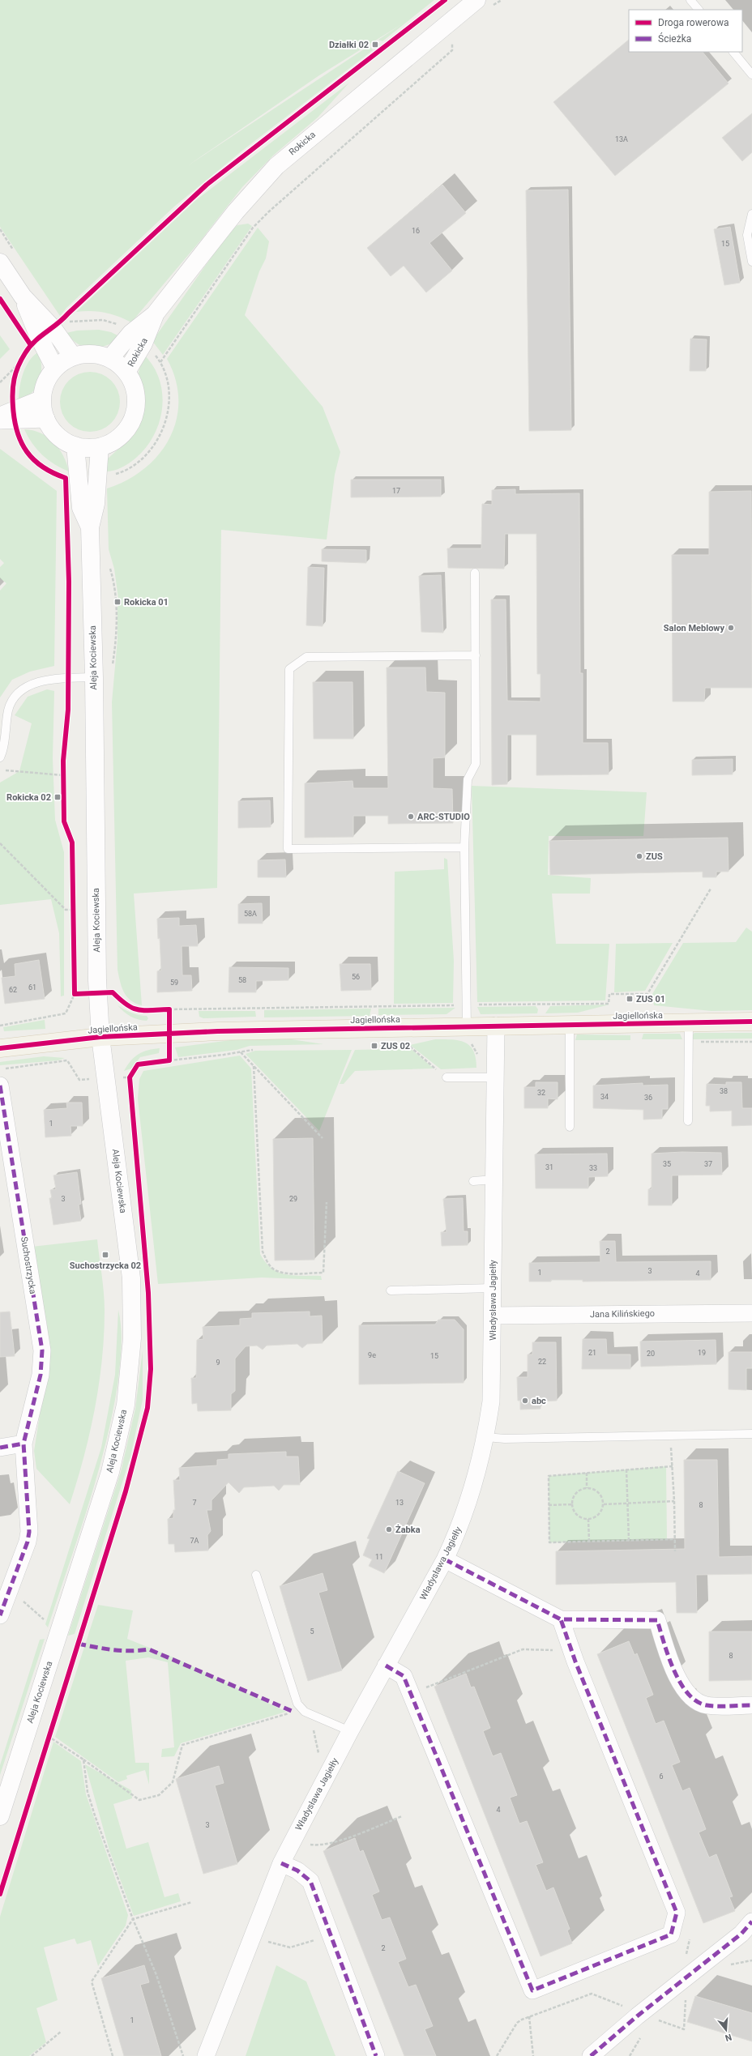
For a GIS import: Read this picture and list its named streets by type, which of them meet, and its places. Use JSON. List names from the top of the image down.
{
  "streets": {
    "main road": ["Jagiellońska"],
    "street": [
      "Rokicka",
      "Aleja Kociewska",
      "Suchostrzycka",
      "Władysława Jagiełły",
      "Jana Kilińskiego"
    ]
  },
  "crossings": [
    ["Rokicka", "Aleja Kociewska"],
    ["Aleja Kociewska", "Jagiellońska"],
    ["Jagiellońska", "Władysława Jagiełły"],
    ["Władysława Jagiełły", "Jana Kilińskiego"]
  ],
  "places": {
    "transit": [
      "Działki 02",
      "Rokicka 01",
      "Rokicka 02",
      "ZUS 01",
      "ZUS 02",
      "Suchostrzycka 02"
    ],
    "other": [
      "Salon Meblowy",
      "ARC-STUDIO",
      "ZUS",
      "abc",
      "Żabka"
    ]
  },
  "house_numbers": [
    "13A",
    "16",
    "15",
    "17",
    "58A",
    "56",
    "58",
    "59",
    "61",
    "62",
    "38",
    "32",
    "34",
    "36",
    "1",
    "35",
    "37",
    "31",
    "33",
    "3",
    "29",
    "2",
    "3",
    "1",
    "4",
    "21",
    "19",
    "20",
    "9e",
    "15",
    "22",
    "9",
    "7",
    "13",
    "8",
    "7A",
    "11",
    "5",
    "8",
    "6",
    "4",
    "3",
    "2",
    "1"
  ],
  "legend": ["Droga rowerowa", "Ścieżka"],
  "north": "bottom"
}
